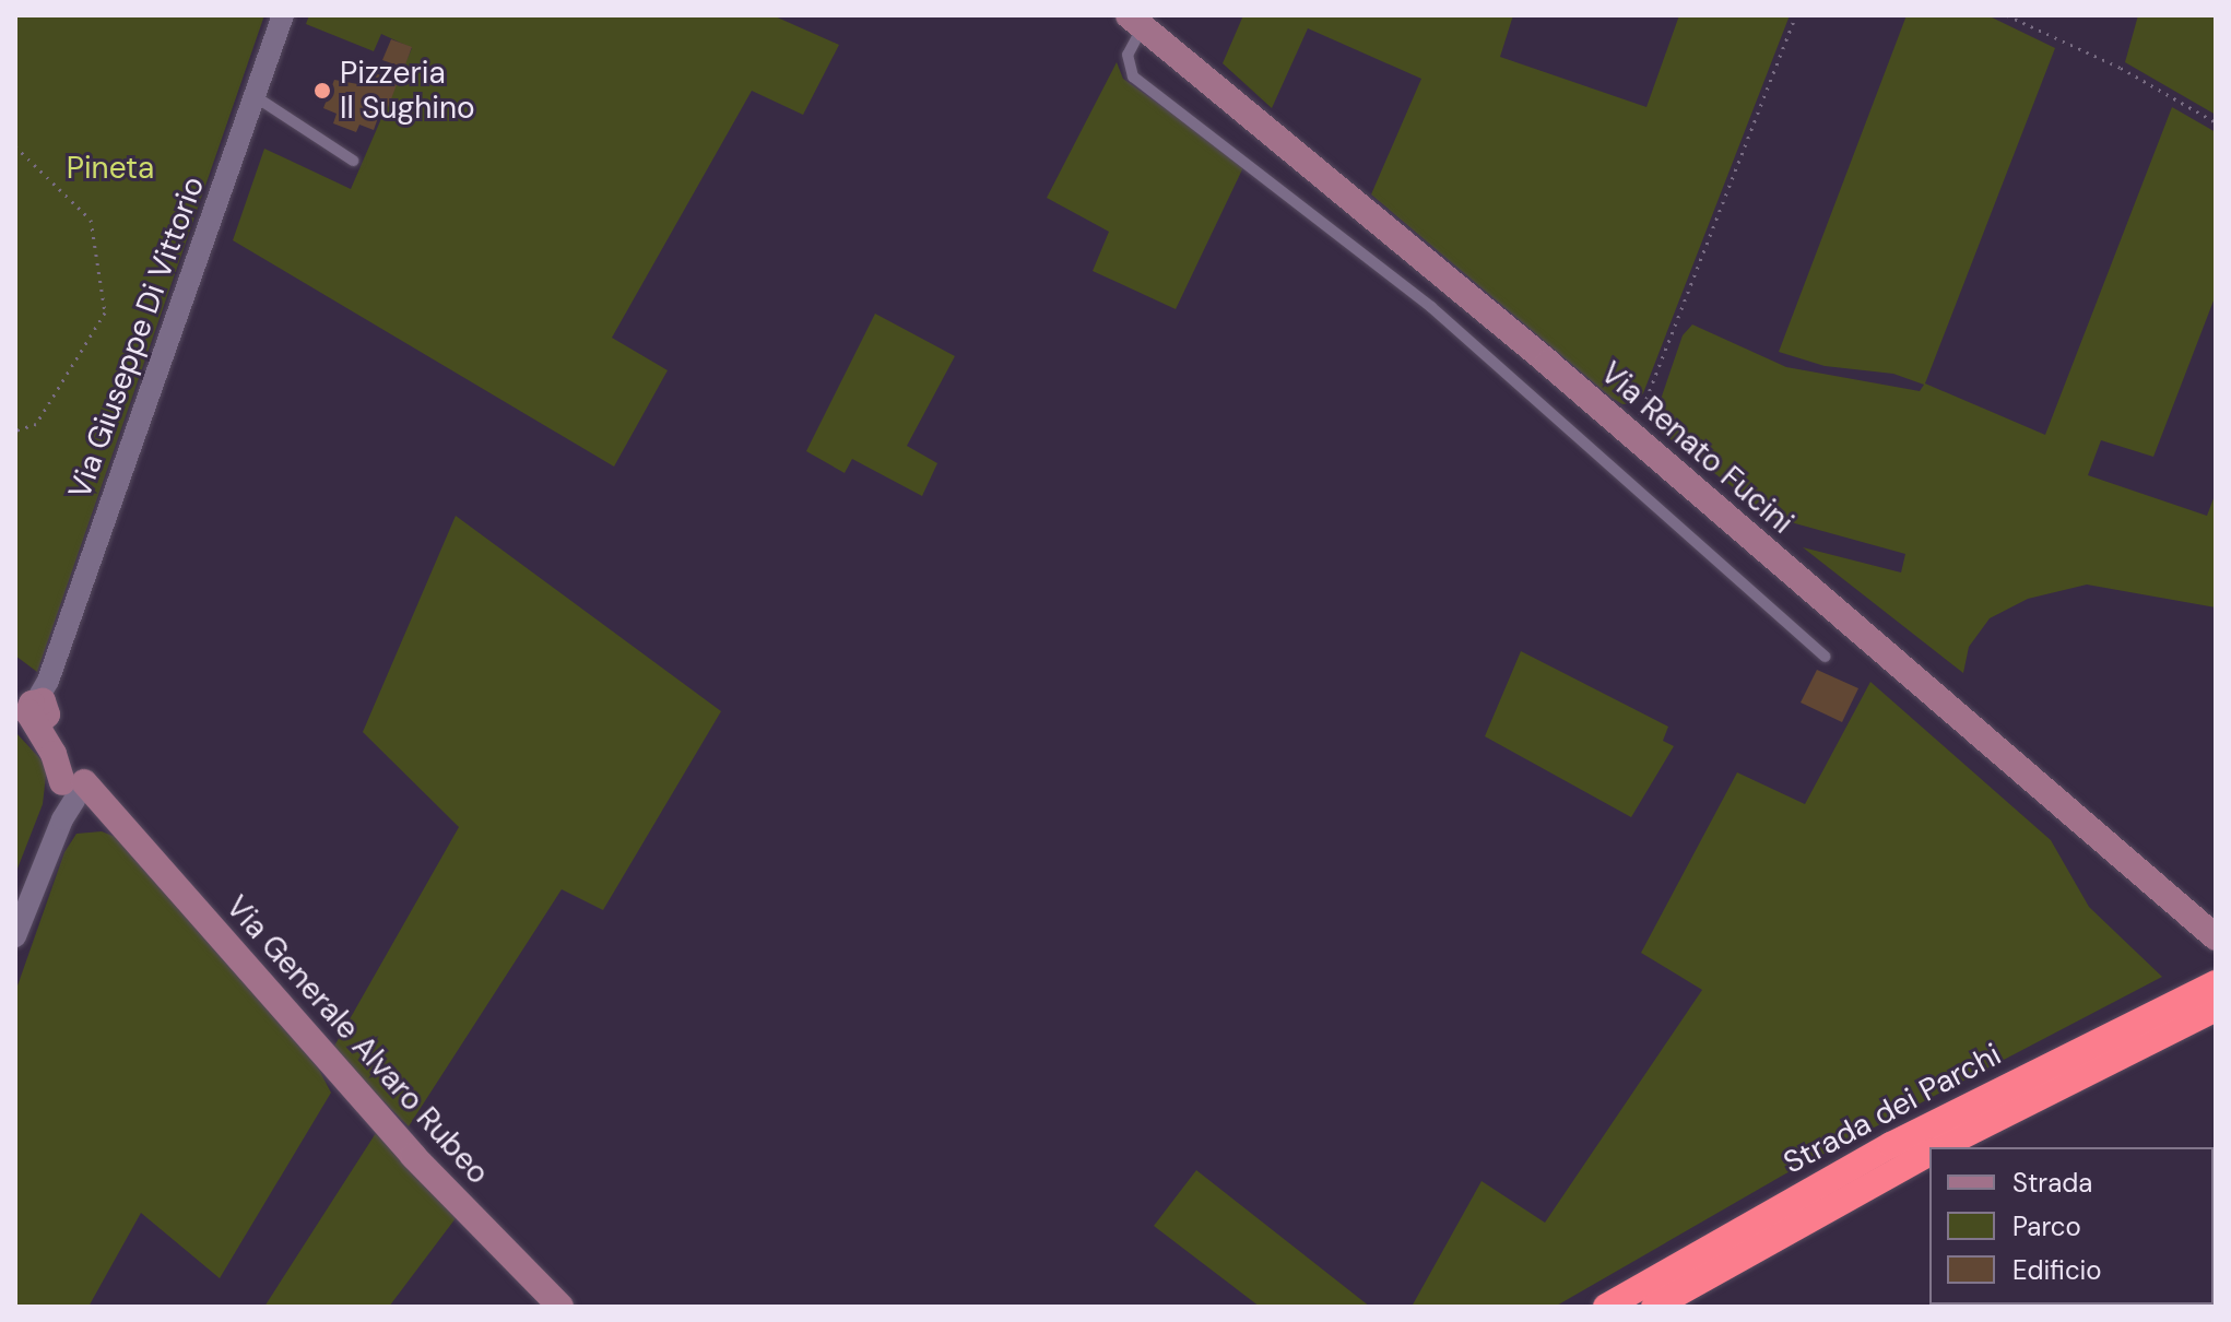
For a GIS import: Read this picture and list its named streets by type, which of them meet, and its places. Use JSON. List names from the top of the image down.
{
  "streets": {
    "highway": ["Strada dei Parchi"],
    "street": ["Via Giuseppe Di Vittorio", "Via Renato Fucini", "Via Generale Alvaro Rubeo"]
  },
  "parks": ["Pineta"],
  "places": ["Pizzeria Il Sughino"],
  "legend": ["Strada", "Parco", "Edificio"]
}
